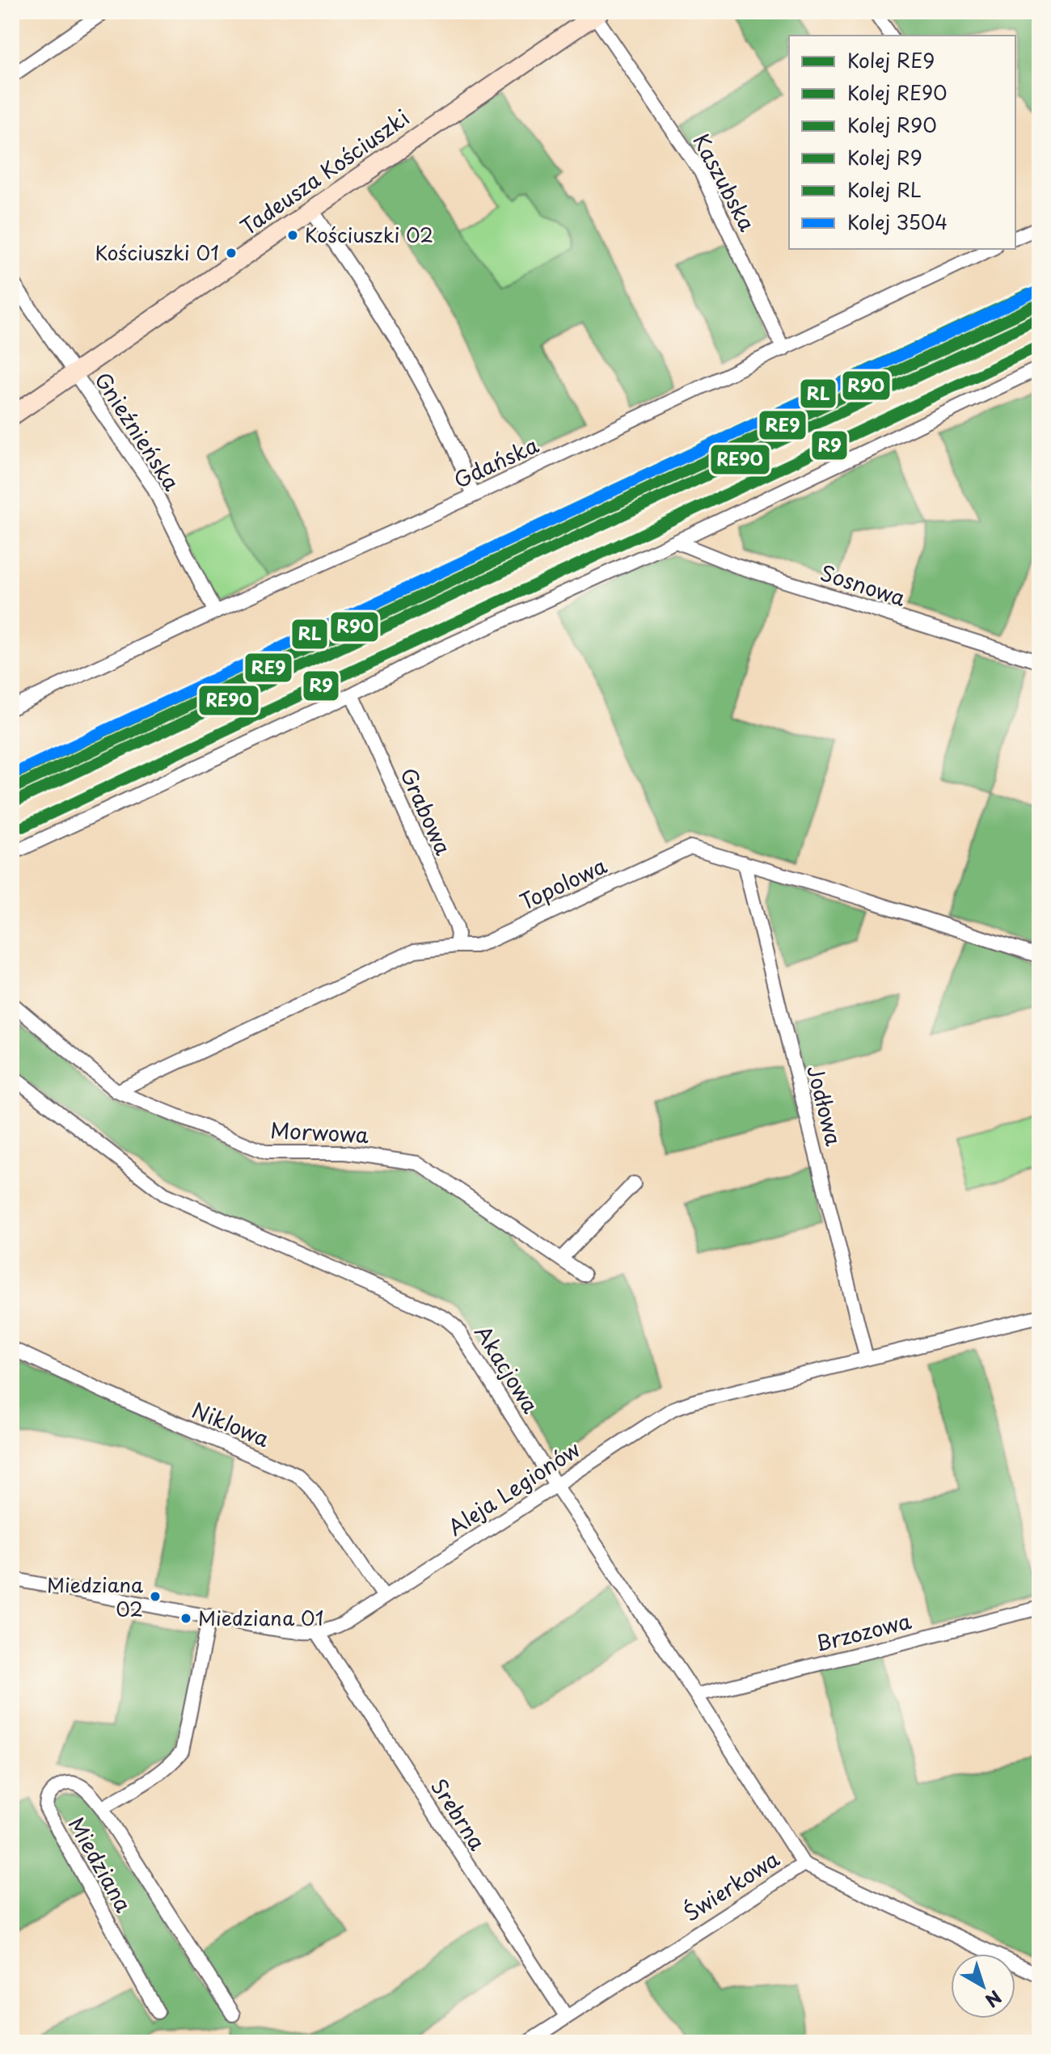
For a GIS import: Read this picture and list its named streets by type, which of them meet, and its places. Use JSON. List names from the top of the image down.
{
  "streets": {
    "street": [
      "Tadeusza Kościuszki",
      "Kaszubska",
      "Gnieźnieńska",
      "Gdańska",
      "Sosnowa",
      "Grabowa",
      "Topolowa",
      "Jodłowa",
      "Morwowa",
      "Akacjowa",
      "Niklowa",
      "Aleja Legionów",
      "Brzozowa",
      "Srebrna",
      "Miedziana",
      "Świerkowa"
    ]
  },
  "crossings": [
    ["Tadeusza Kościuszki", "Kaszubska"],
    ["Tadeusza Kościuszki", "Gnieźnieńska"],
    ["Kaszubska", "Gdańska"],
    ["Gnieźnieńska", "Gdańska"],
    ["Grabowa", "Topolowa"],
    ["Topolowa", "Jodłowa"],
    ["Topolowa", "Morwowa"],
    ["Jodłowa", "Aleja Legionów"],
    ["Akacjowa", "Aleja Legionów"],
    ["Akacjowa", "Brzozowa"],
    ["Akacjowa", "Świerkowa"],
    ["Niklowa", "Aleja Legionów"],
    ["Aleja Legionów", "Srebrna"],
    ["Aleja Legionów", "Miedziana"],
    ["Srebrna", "Świerkowa"]
  ],
  "places": [
    "Kościuszki 02",
    "Kościuszki 01",
    "Miedziana 02",
    "Miedziana 01"
  ],
  "lines": [
    "rail line 3504",
    "rail line RL",
    "rail line RE9",
    "rail line R90",
    "rail line RE90",
    "rail line R9"
  ],
  "legend": [
    "Kolej RE9",
    "Kolej RE90",
    "Kolej R90",
    "Kolej R9",
    "Kolej RL",
    "Kolej 3504"
  ],
  "north": "bottom right"
}
